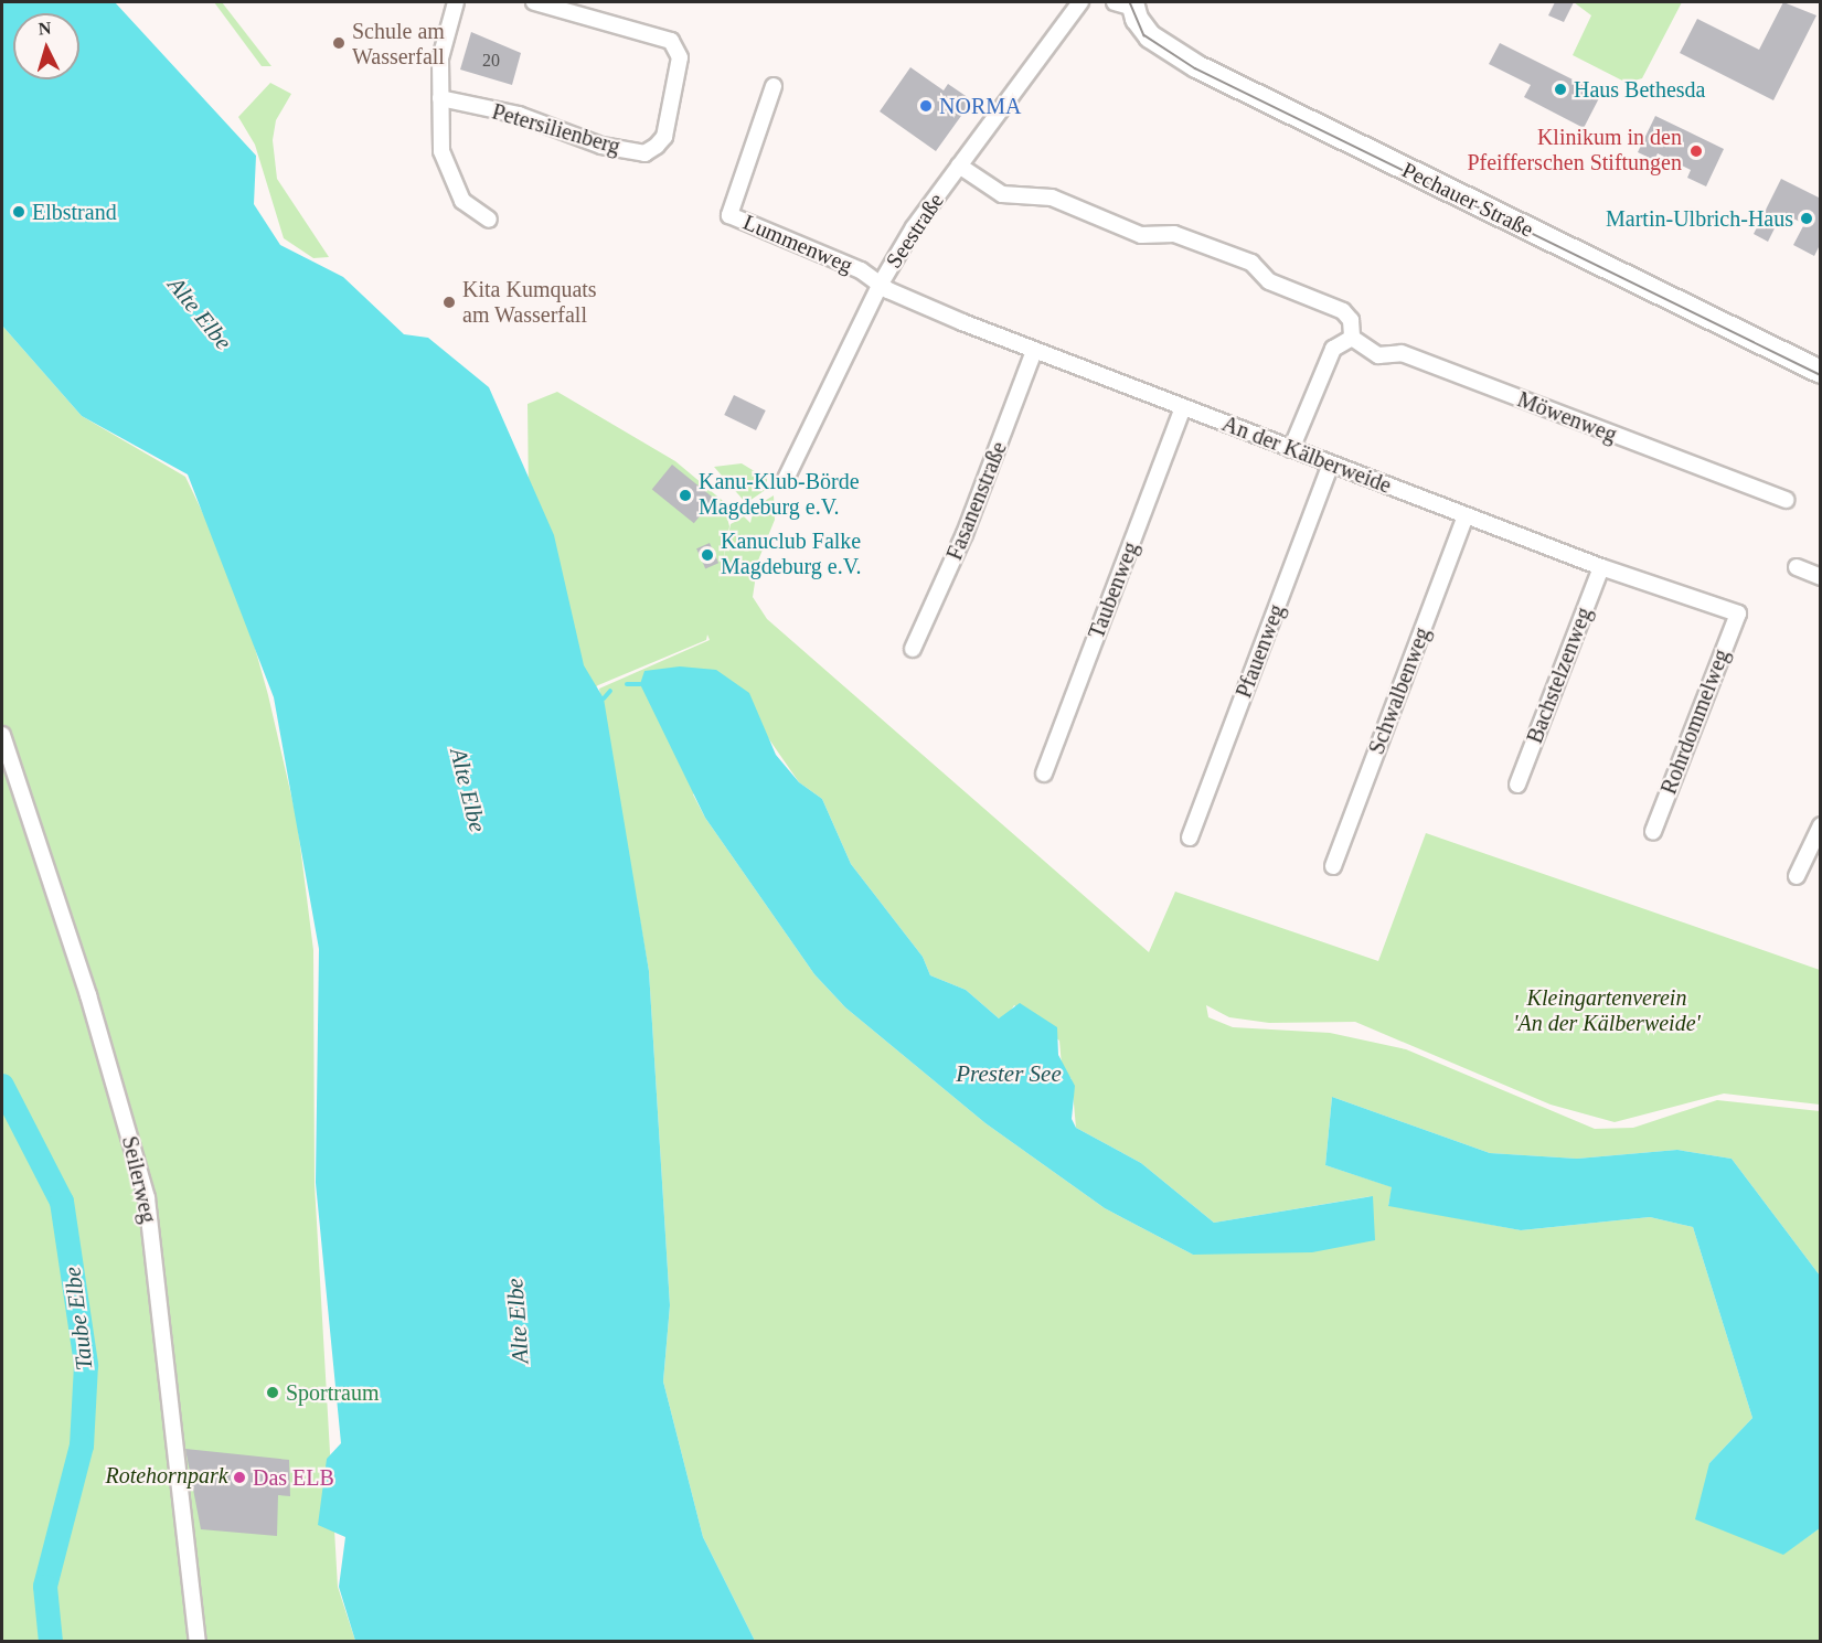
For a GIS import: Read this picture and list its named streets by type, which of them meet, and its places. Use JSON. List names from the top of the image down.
{
  "streets": {
    "main road": ["Pechauer Straße"],
    "street": [
      "Petersilienberg",
      "Seestraße",
      "Lummenweg",
      "Möwenweg",
      "An der Kälberweide",
      "Fasanenstraße",
      "Taubenweg",
      "Pfauenweg",
      "Bachstelzenweg",
      "Schwalbenweg",
      "Rohrdommelweg",
      "Seilerweg"
    ]
  },
  "crossings": [
    ["Seestraße", "Lummenweg"],
    ["Seestraße", "An der Kälberweide"],
    ["Lummenweg", "An der Kälberweide"],
    ["An der Kälberweide", "Fasanenstraße"],
    ["An der Kälberweide", "Taubenweg"],
    ["An der Kälberweide", "Pfauenweg"],
    ["An der Kälberweide", "Bachstelzenweg"],
    ["An der Kälberweide", "Schwalbenweg"],
    ["An der Kälberweide", "Rohrdommelweg"]
  ],
  "water": ["Alte Elbe", "Prester See", "Taube Elbe"],
  "parks": ["Kleingartenverein 'An der Kälberweide'", "Rotehornpark"],
  "places": [
    "Schule am Wasserfall",
    "Haus Bethesda",
    "NORMA",
    "Klinikum in den Pfeifferschen Stiftungen",
    "Elbstrand",
    "Martin-Ulbrich-Haus",
    "Kita Kumquats am Wasserfall",
    "Kanu-Klub-Börde Magdeburg e.V.",
    "Kanuclub Falke Magdeburg e.V.",
    "Sportraum",
    "Das ELB"
  ],
  "house_numbers": ["20"],
  "north": "top"
}
